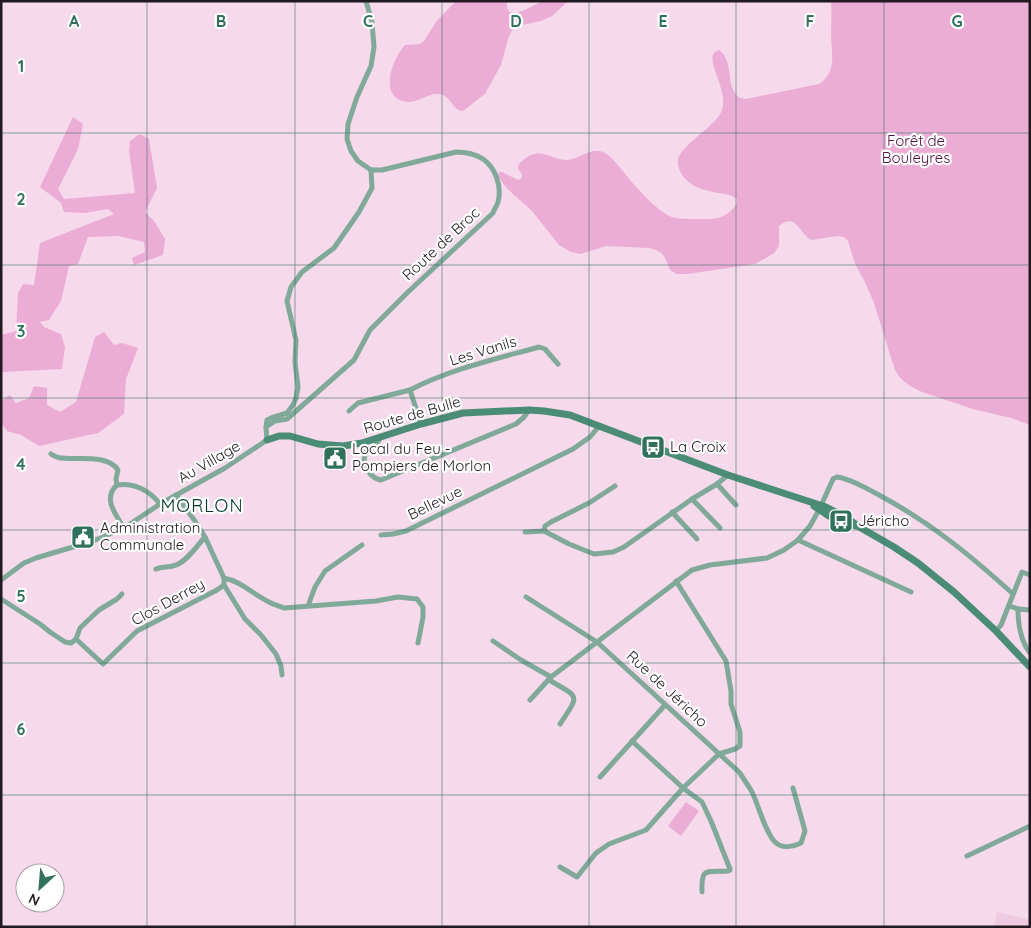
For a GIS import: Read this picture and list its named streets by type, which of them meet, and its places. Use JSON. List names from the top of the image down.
{
  "streets": {
    "street": [
      "Route de Broc",
      "Les Vanils",
      "Route de Bulle",
      "Au Village",
      "Bellevue",
      "Clos Derrey",
      "Rue de Jéricho"
    ]
  },
  "crossings": [
    ["Route de Bulle", "Au Village"],
    ["Route de Bulle", "Bellevue"]
  ],
  "districts": ["MORLON"],
  "parks": ["Forêt de Bouleyres"],
  "places": {
    "bus stop": ["La Croix", "Jéricho"],
    "public building": ["Local du Feu - Pompiers de Morlon", "Administration Communale"]
  },
  "north": "bottom left",
  "grid": {
    "columns": [
      "A",
      "B",
      "C",
      "D",
      "E",
      "F",
      "G"
    ],
    "rows": [
      "1",
      "2",
      "3",
      "4",
      "5",
      "6"
    ]
  }
}
